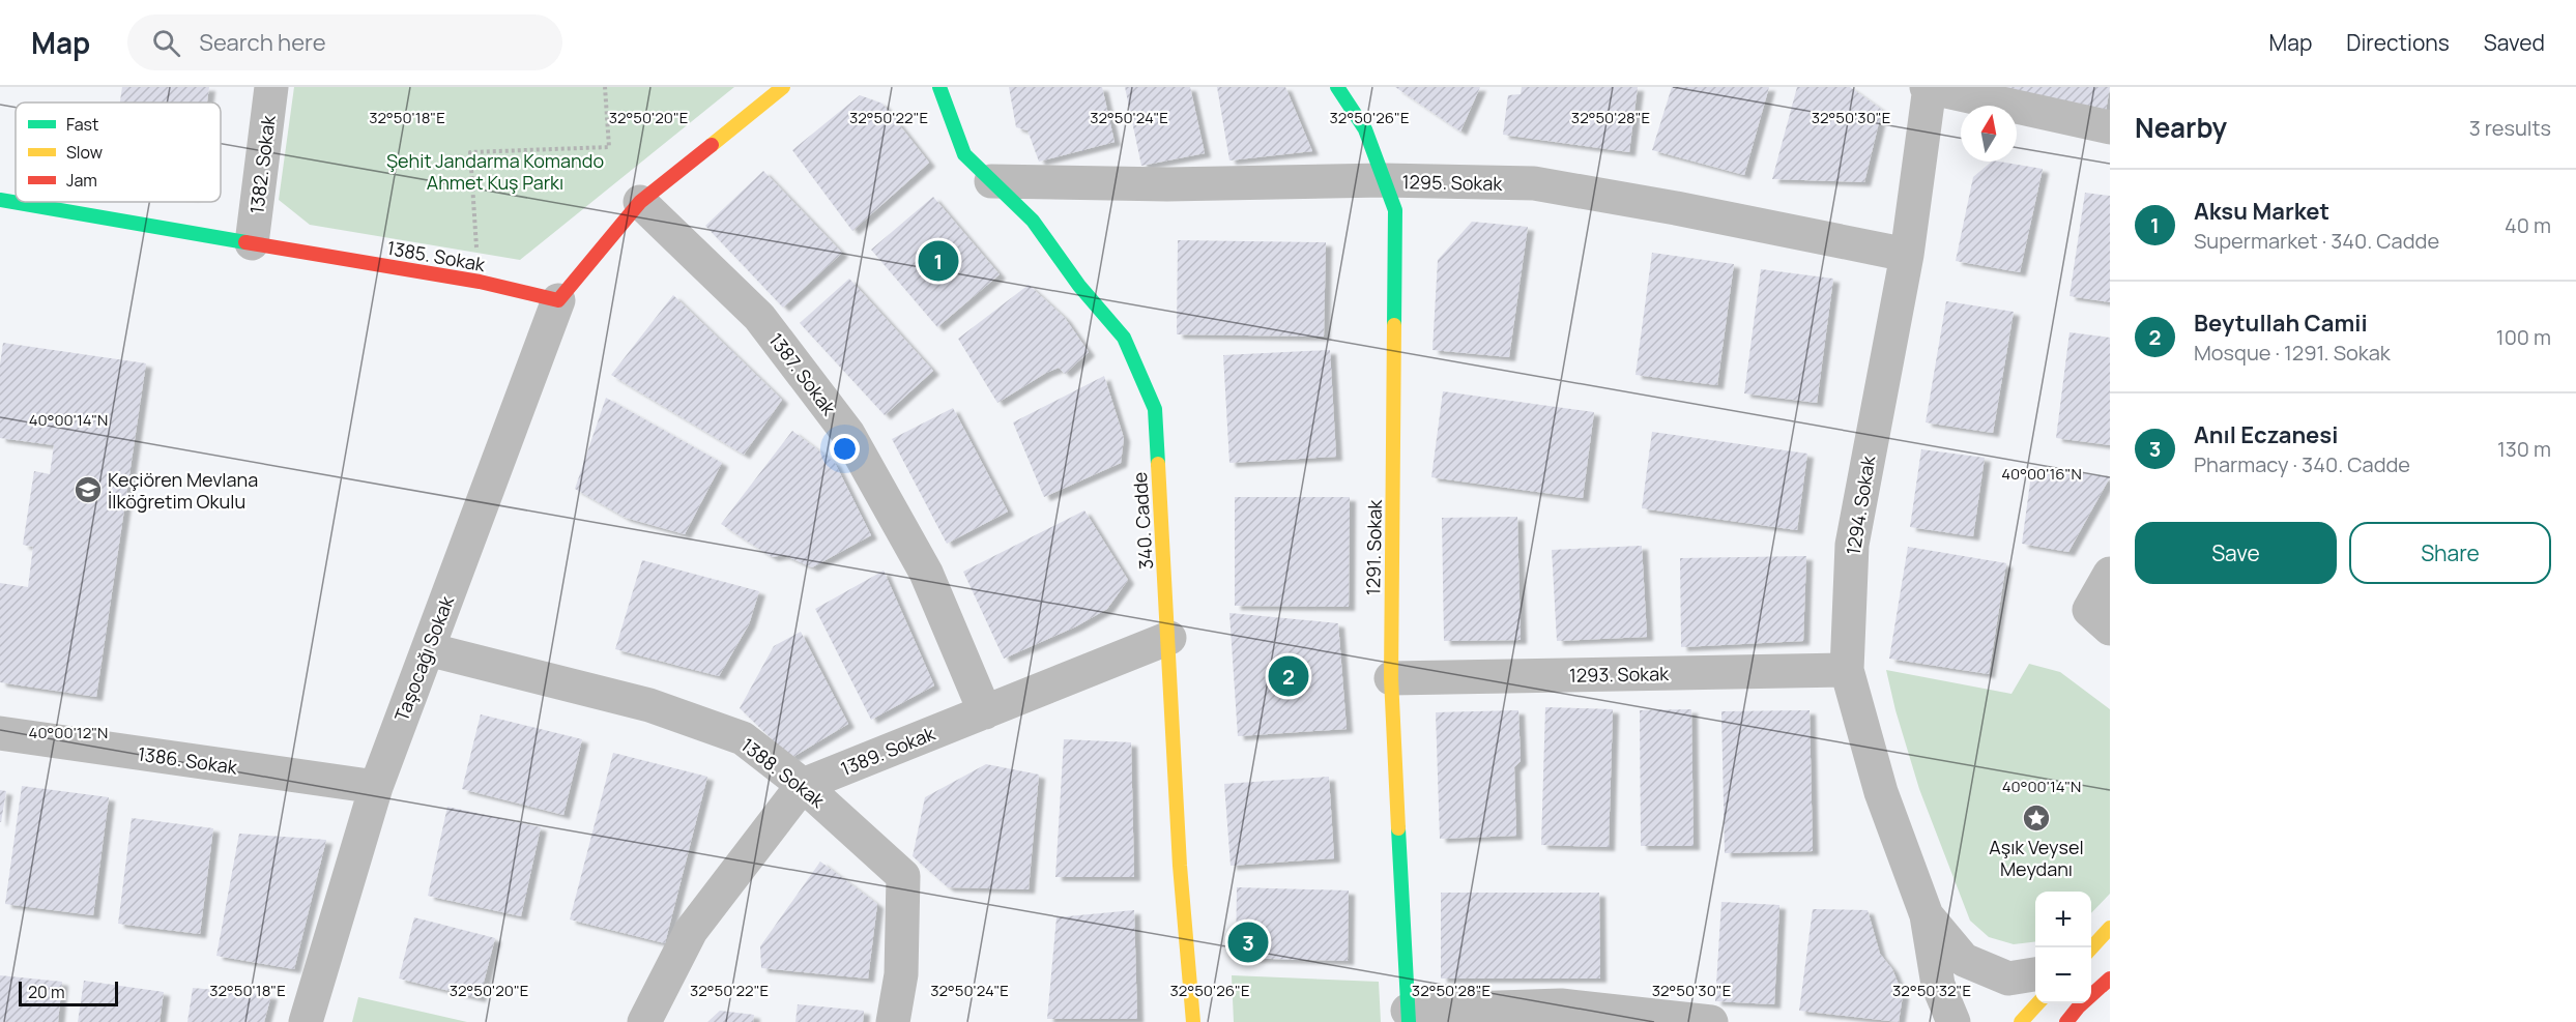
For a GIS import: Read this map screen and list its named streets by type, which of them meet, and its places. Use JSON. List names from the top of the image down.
{
  "streets": {
    "street": [
      "1382. Sokak",
      "1295. Sokak",
      "1385. Sokak",
      "1387. Sokak",
      "1294. Sokak",
      "340. Cadde",
      "1291. Sokak",
      "Taşocağı Sokak",
      "1293. Sokak",
      "1389. Sokak",
      "1386. Sokak",
      "1388. Sokak"
    ]
  },
  "crossings": [
    ["1382. Sokak", "1385. Sokak"],
    ["1295. Sokak", "1294. Sokak"],
    ["1295. Sokak", "340. Cadde"],
    ["1295. Sokak", "1291. Sokak"],
    ["1385. Sokak", "Taşocağı Sokak"],
    ["1387. Sokak", "1389. Sokak"],
    ["1294. Sokak", "1293. Sokak"],
    ["340. Cadde", "1389. Sokak"],
    ["1291. Sokak", "1293. Sokak"],
    ["Taşocağı Sokak", "1386. Sokak"],
    ["Taşocağı Sokak", "1388. Sokak"],
    ["1389. Sokak", "1388. Sokak"]
  ],
  "parks": ["Şehit Jandarma Komando Ahmet Kuş Parkı"],
  "places": {
    "school or university": ["Keçiören Mevlana İlköğretim Okulu"],
    "place": ["Aşık Veysel Meydanı"]
  },
  "legend": ["Fast", "Slow", "Jam"],
  "scale_bar": "20 m",
  "north": "top",
  "page": {
    "header": "Map",
    "search": "Search here",
    "nav": ["Map", "Directions", "Saved"],
    "heading": ["Nearby", "3 results"],
    "list": [
      {
        "mark": "1",
        "name": "Aksu Market",
        "note": "Supermarket · 340. Cadde",
        "value": "40 m"
      },
      {
        "mark": "2",
        "name": "Beytullah Camii",
        "note": "Mosque · 1291. Sokak",
        "value": "100 m"
      },
      {
        "mark": "3",
        "name": "Anıl Eczanesi",
        "note": "Pharmacy · 340. Cadde",
        "value": "130 m"
      }
    ],
    "pins": ["1", "2", "3"],
    "buttons": ["Save", "Share"],
    "map_buttons": ["+", "−"],
    "scale": "20 m"
  },
  "coordinates": [
    "32°50'20\"E",
    "32°50'22\"E",
    "32°50'26\"E",
    "32°50'28\"E",
    "32°50'30\"E",
    "32°50'18\"E",
    "32°50'24\"E",
    "40°00'14\"N",
    "40°00'16\"N",
    "40°00'12\"N",
    "32°50'32\"E"
  ]
}
